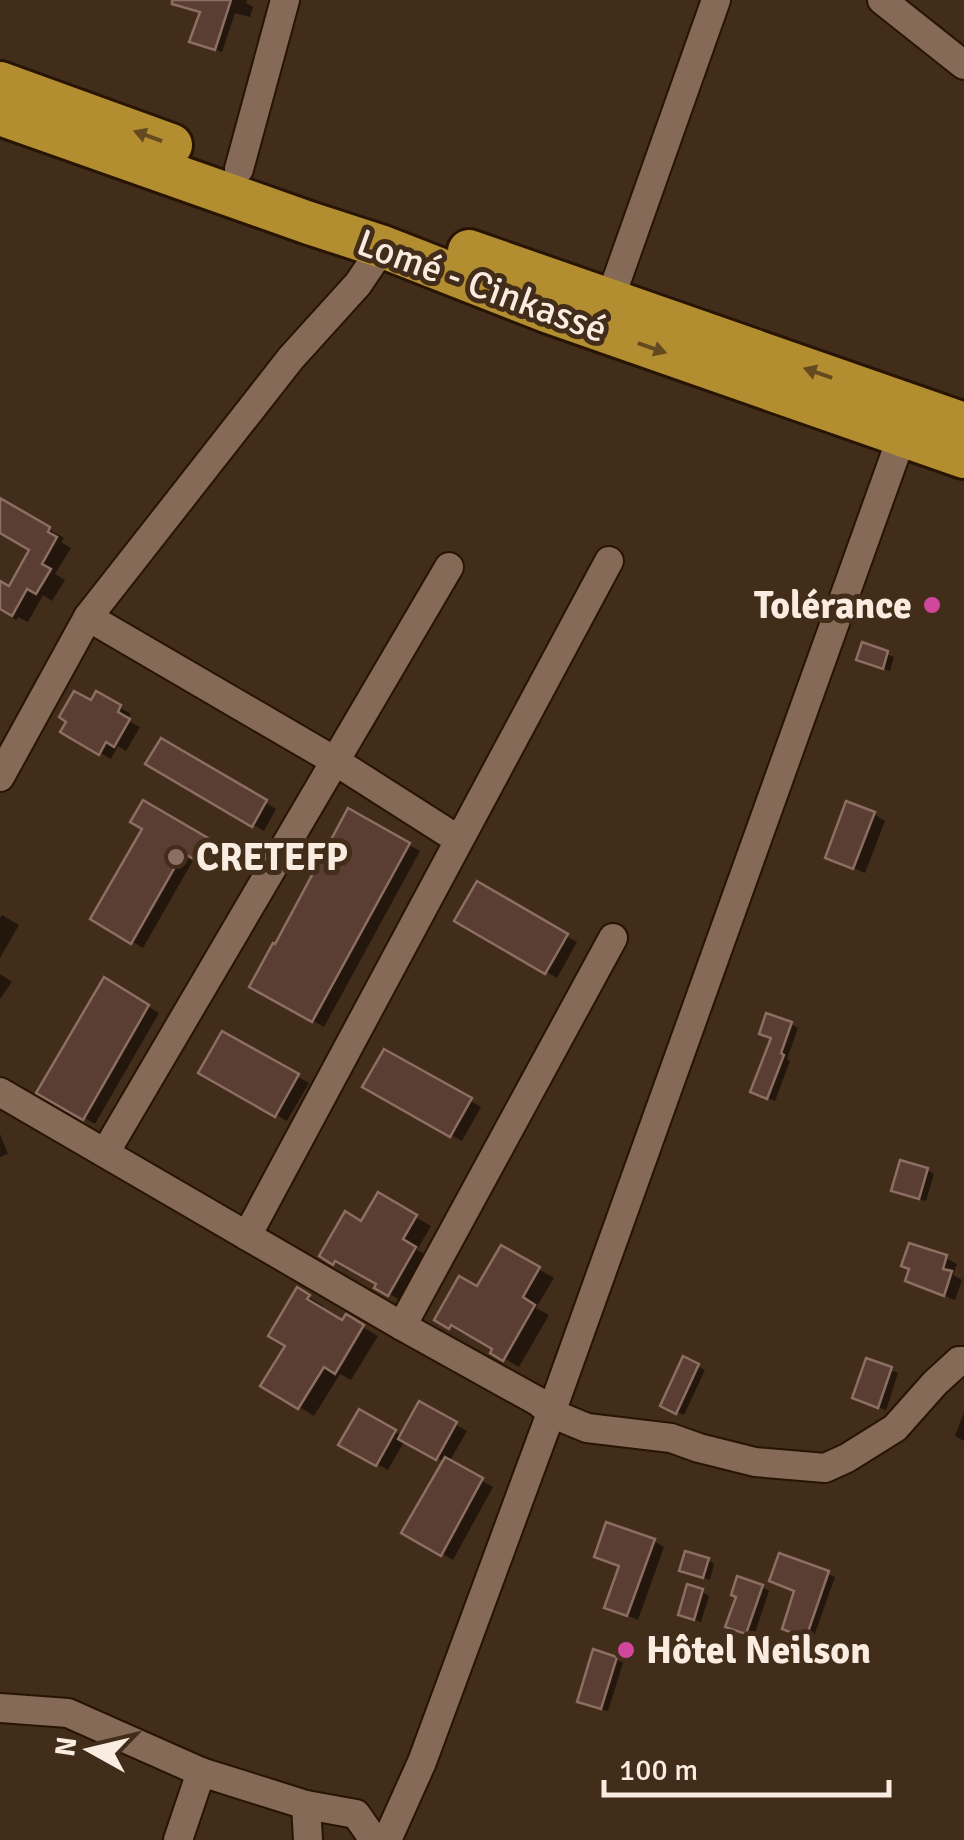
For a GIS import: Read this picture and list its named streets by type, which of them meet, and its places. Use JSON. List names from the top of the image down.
{
  "streets": {
    "highway": ["Lomé - Cinkassé"]
  },
  "places": ["Tolérance", "CRETEFP", "Hôtel Neilson"],
  "scale_bar": "100 m",
  "north": "left"
}
